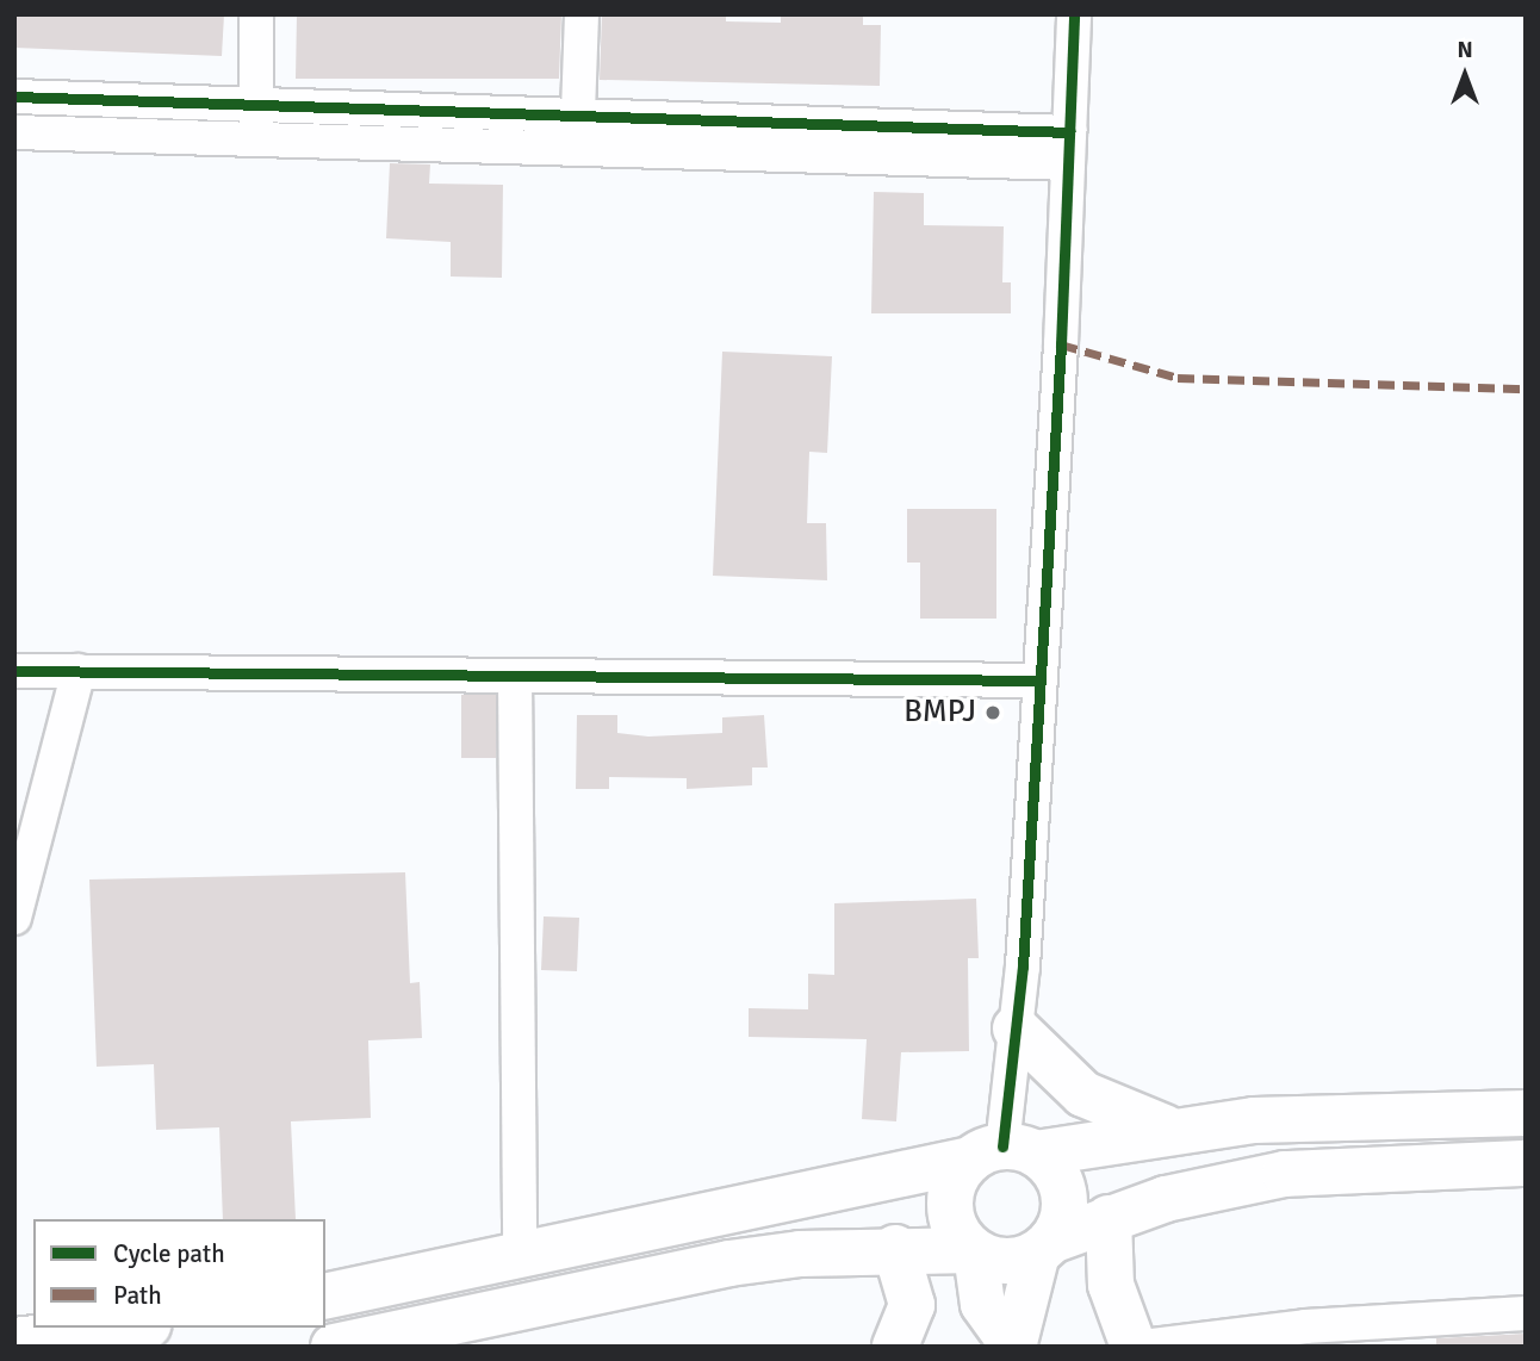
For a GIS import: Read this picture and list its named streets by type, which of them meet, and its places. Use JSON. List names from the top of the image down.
{
  "places": ["BMPJ"],
  "legend": ["Cycle path", "Path"],
  "north": "top"
}
